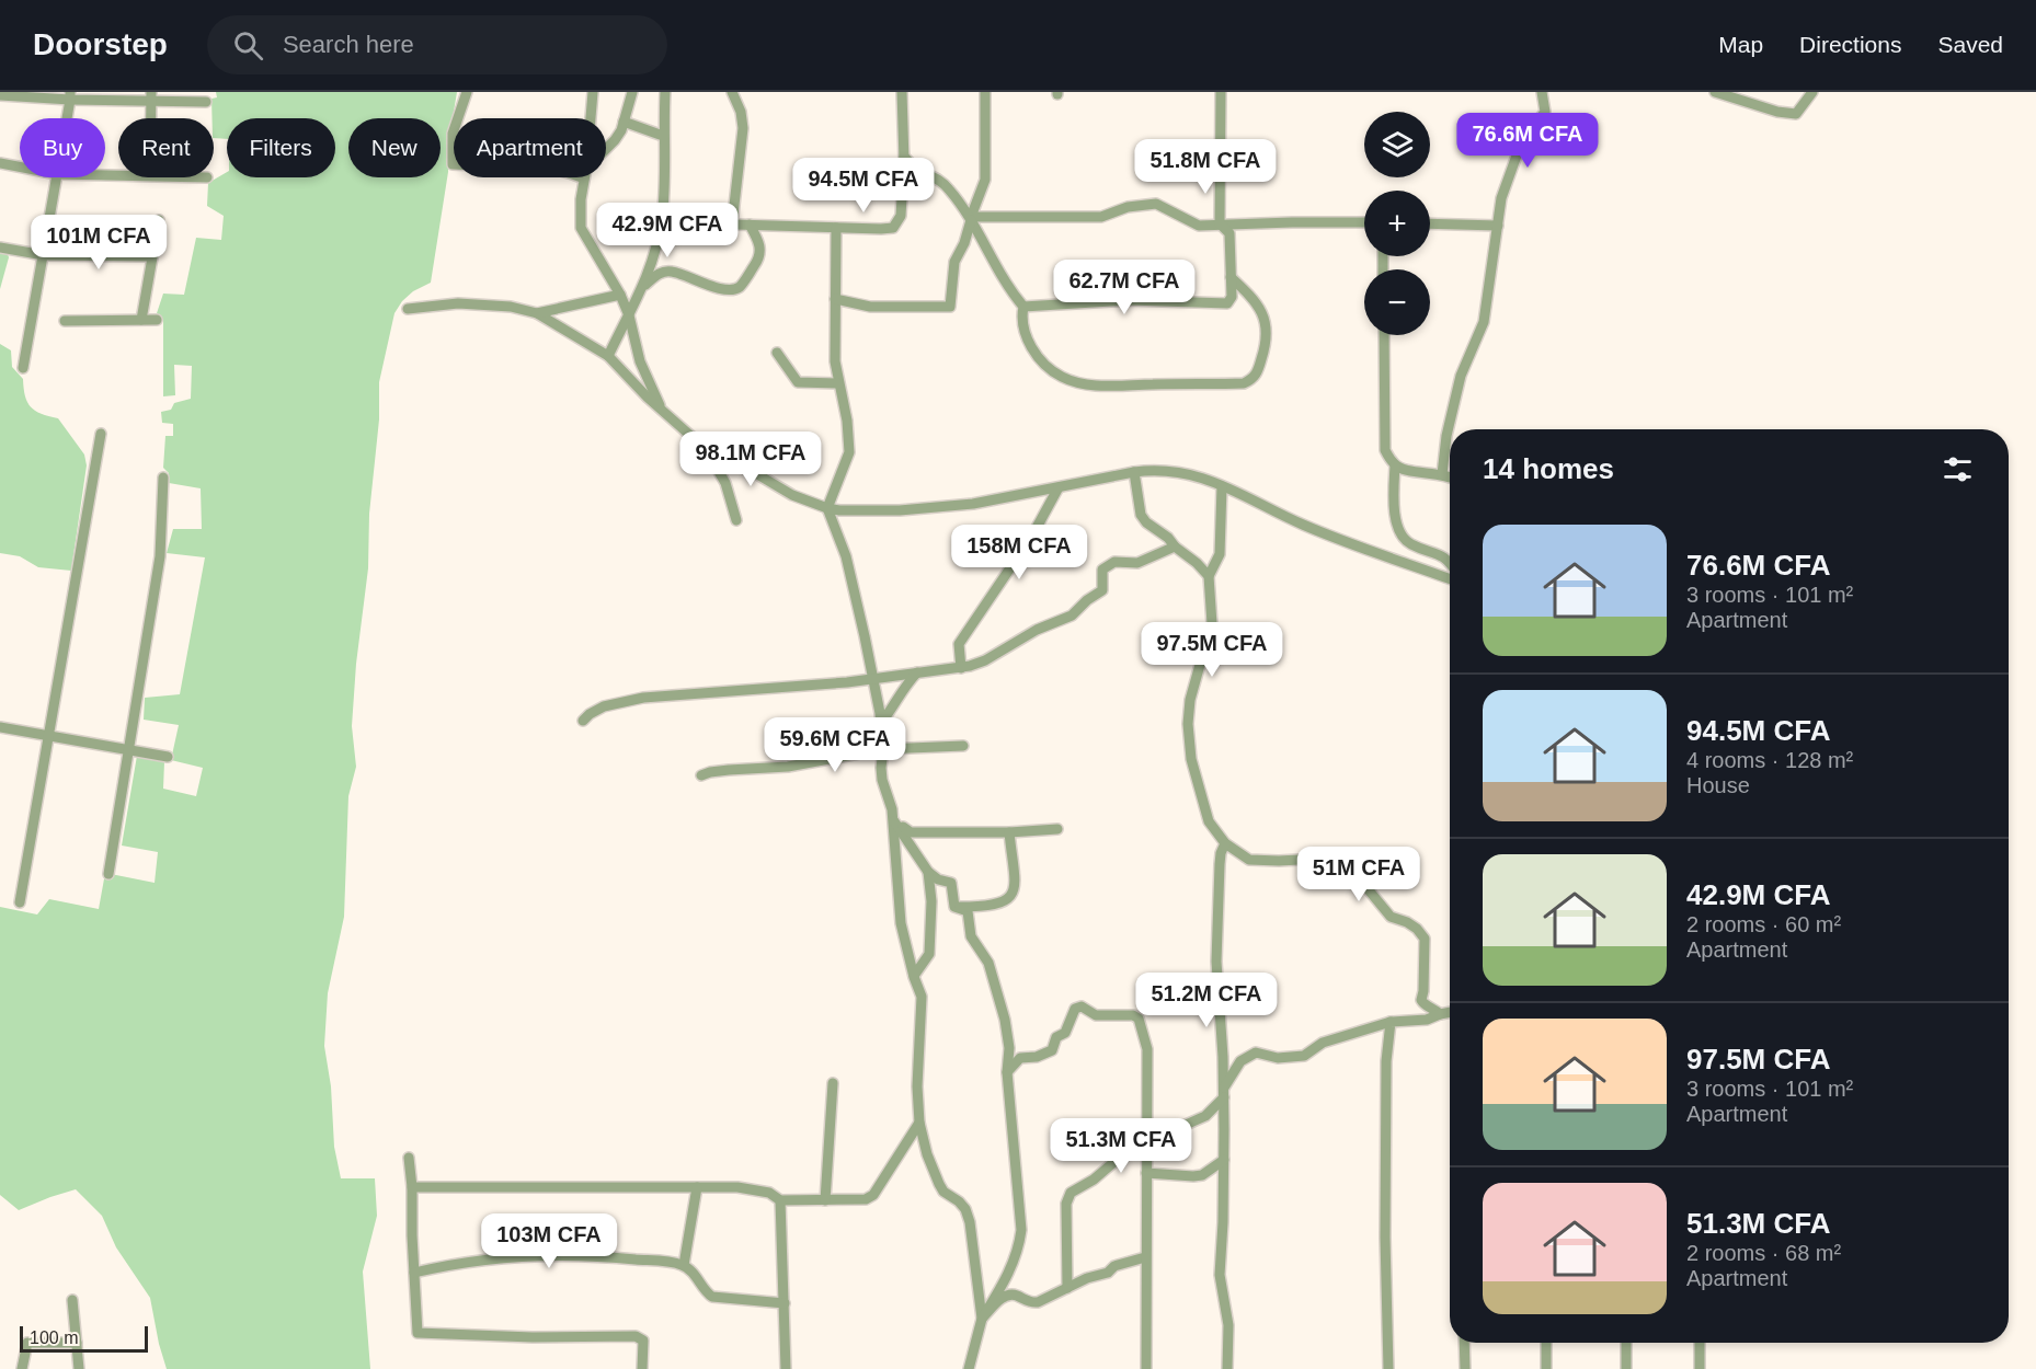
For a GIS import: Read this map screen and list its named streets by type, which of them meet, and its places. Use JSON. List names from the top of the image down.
{
  "scale_bar": "100 m",
  "page": {
    "header": "Doorstep",
    "search": "Search here",
    "nav": ["Map", "Directions", "Saved"],
    "map_buttons": ["+", "−"],
    "price": [
      "76.6M CFA",
      "51.8M CFA",
      "94.5M CFA",
      "42.9M CFA",
      "101M CFA",
      "62.7M CFA",
      "98.1M CFA",
      "158M CFA",
      "97.5M CFA",
      "59.6M CFA",
      "51M CFA",
      "51.2M CFA",
      "51.3M CFA",
      "103M CFA"
    ],
    "chip": [
      "Buy",
      "Rent",
      "Filters",
      "New",
      "Apartment"
    ],
    "heading": "14 homes",
    "list": [
      {
        "name": "76.6M CFA",
        "note": "3 rooms · 101 m² · Apartment"
      },
      {
        "name": "94.5M CFA",
        "note": "4 rooms · 128 m² · House"
      },
      {
        "name": "42.9M CFA",
        "note": "2 rooms · 60 m² · Apartment"
      },
      {
        "name": "97.5M CFA",
        "note": "3 rooms · 101 m² · Apartment"
      },
      {
        "name": "51.3M CFA",
        "note": "2 rooms · 68 m² · Apartment"
      }
    ],
    "scale": "100 m"
  }
}
